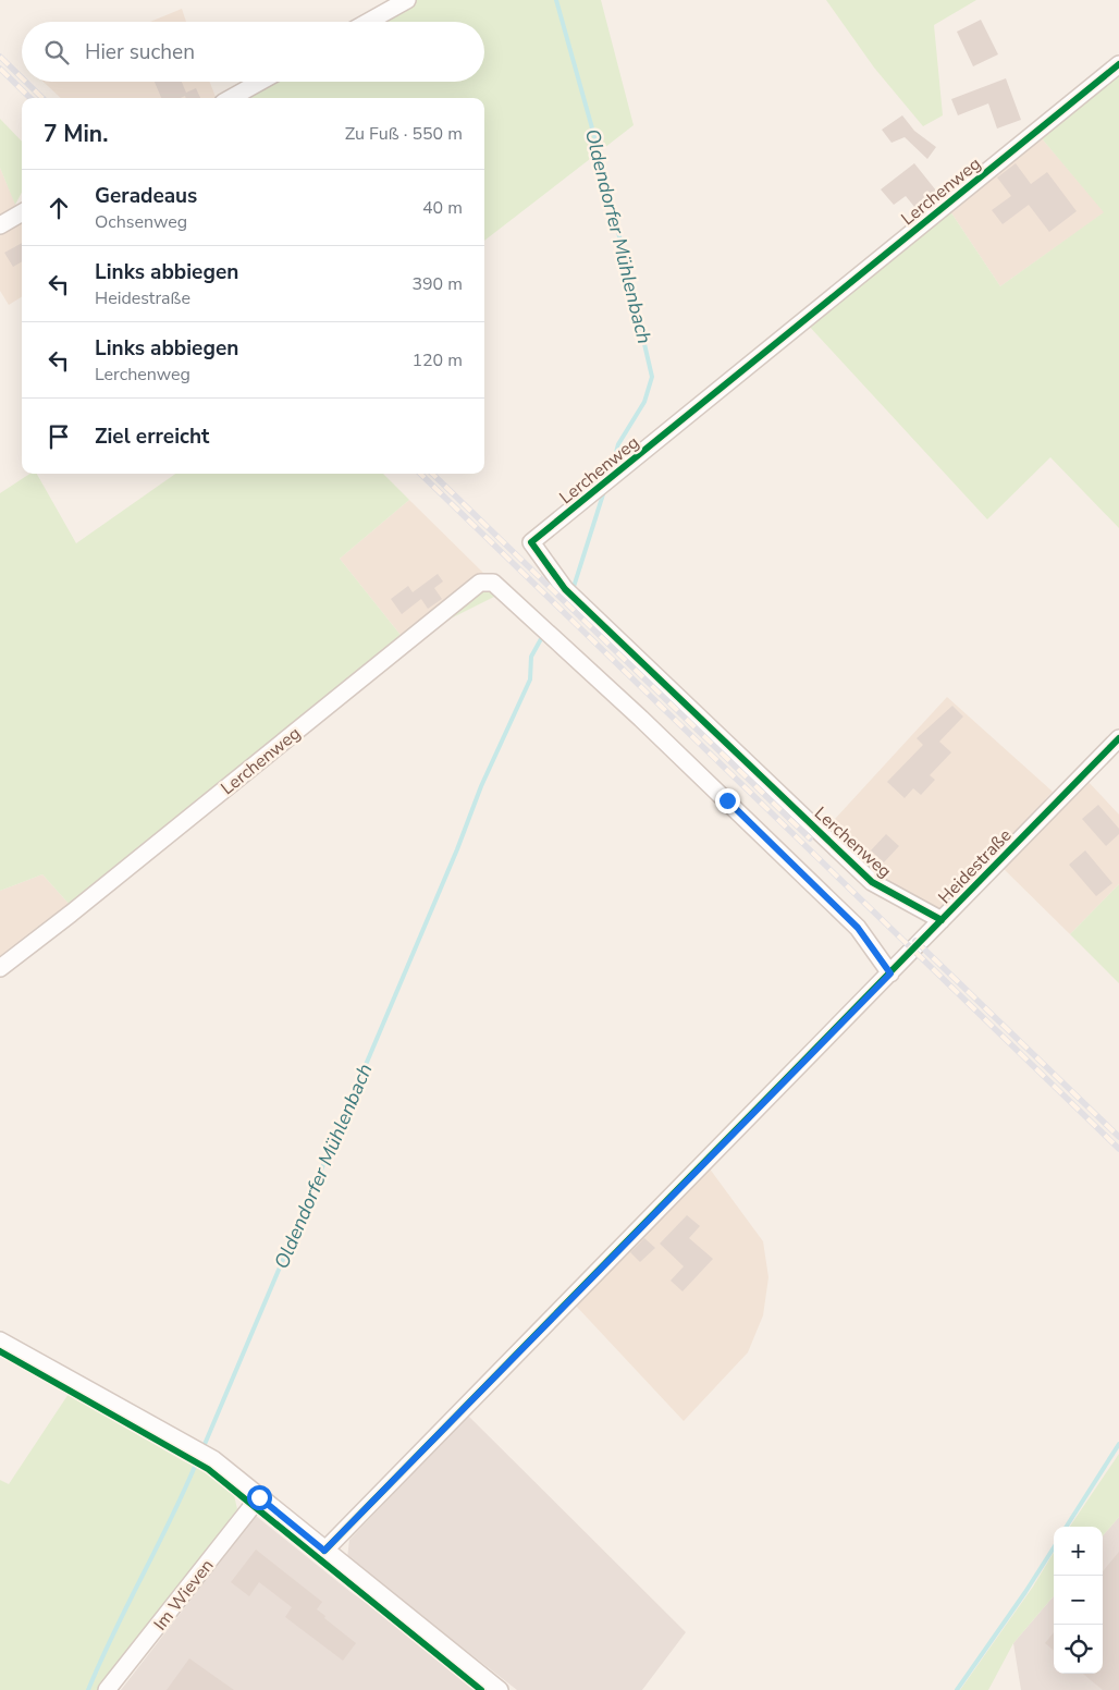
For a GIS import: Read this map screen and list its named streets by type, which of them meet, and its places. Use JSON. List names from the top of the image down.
{
  "streets": {
    "street": ["Lerchenweg", "Heidestraße", "Im Wieven"]
  },
  "crossings": [
    ["Lerchenweg", "Heidestraße"]
  ],
  "water": ["Oldendorfer Mühlenbach"],
  "page": {
    "search": "Hier suchen",
    "heading": ["7 Min.", "Zu Fuß · 550 m"],
    "list": [
      ["Geradeaus", "Ochsenweg", "40 m"],
      ["Links abbiegen", "Heidestraße", "390 m"],
      ["Links abbiegen", "Lerchenweg", "120 m"],
      "Ziel erreicht"
    ],
    "map_buttons": ["+", "−"]
  }
}
